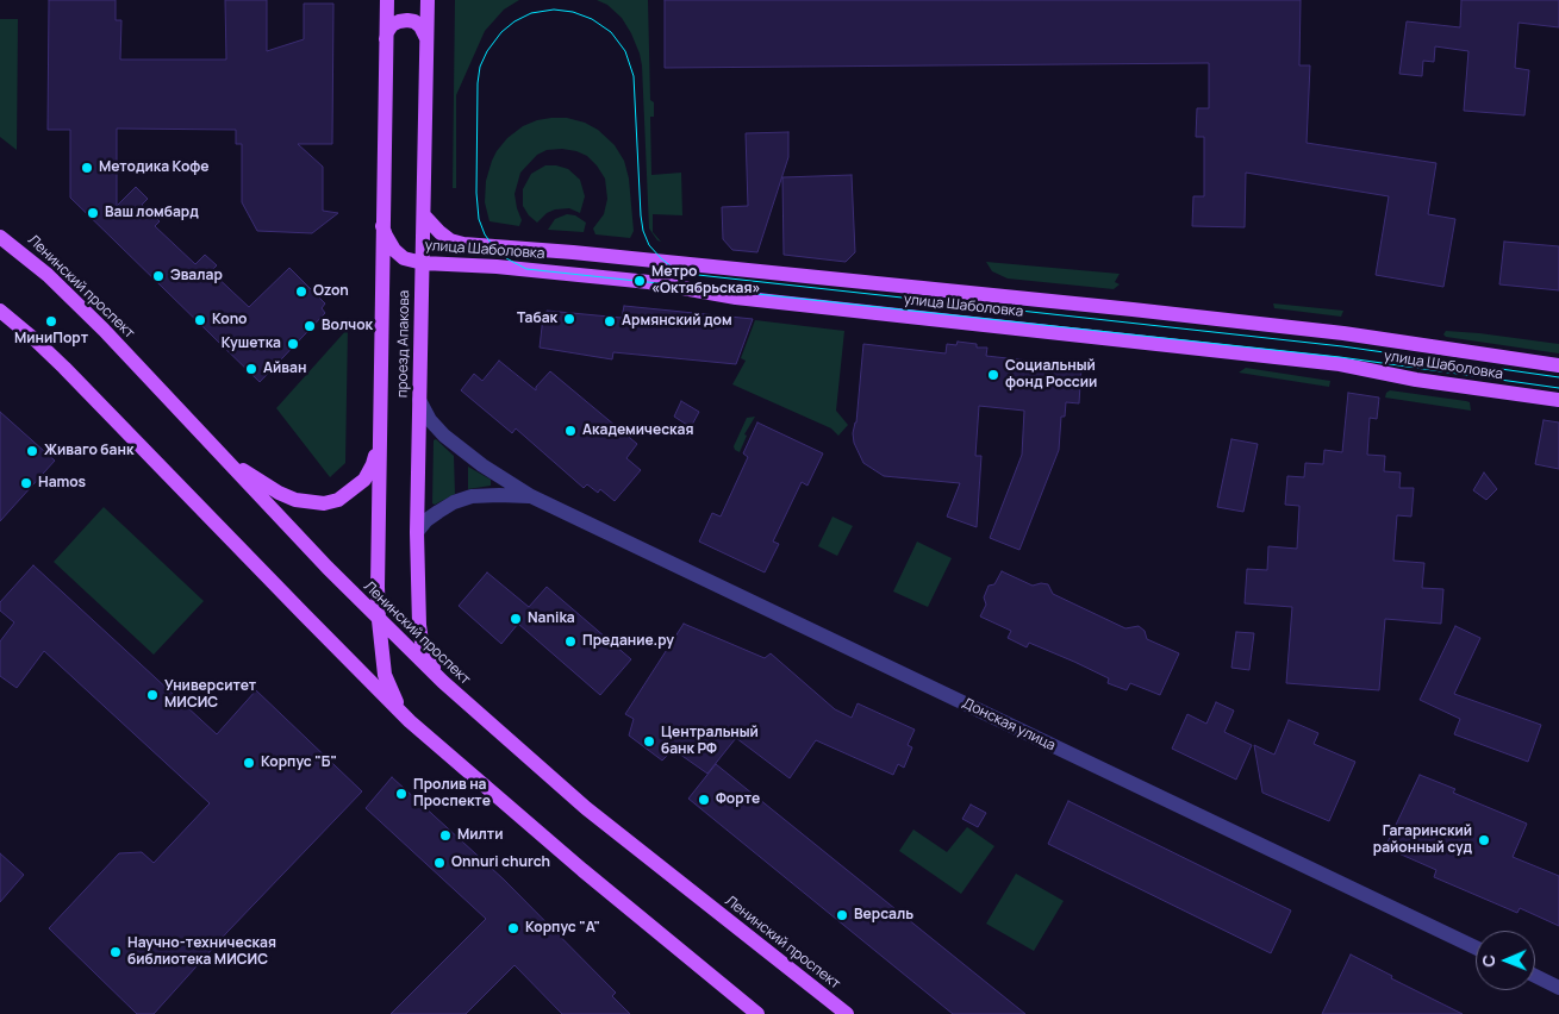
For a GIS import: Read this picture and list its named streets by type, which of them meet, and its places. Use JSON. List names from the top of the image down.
{
  "streets": {
    "main road": ["улица Шаболовка", "Ленинский проспект", "проезд Апакова"],
    "street": ["Донская улица"]
  },
  "crossings": [
    ["улица Шаболовка", "проезд Апакова"],
    ["Ленинский проспект", "проезд Апакова"],
    ["проезд Апакова", "Донская улица"]
  ],
  "places": [
    "Методика Кофе",
    "Ваш ломбард",
    "Эвалар",
    "Метро «Октябрьская»",
    "Ozon",
    "Табак",
    "Kono",
    "МиниПорт",
    "Армянский дом",
    "Волчок",
    "Кушетка",
    "Айван",
    "Социальный фонд России",
    "Академическая",
    "Живаго банк",
    "Hamos",
    "Nanika",
    "Предание.ру",
    "Университет МИСИС",
    "Центральный банк РФ",
    "Корпус \"Б\"",
    "Пролив на Проспекте",
    "Форте",
    "Милти",
    "Гагаринский районный суд",
    "Onnuri church",
    "Версаль",
    "Корпус \"А\"",
    "Научно-техническая библиотека МИСИС"
  ],
  "north": "left"
}
